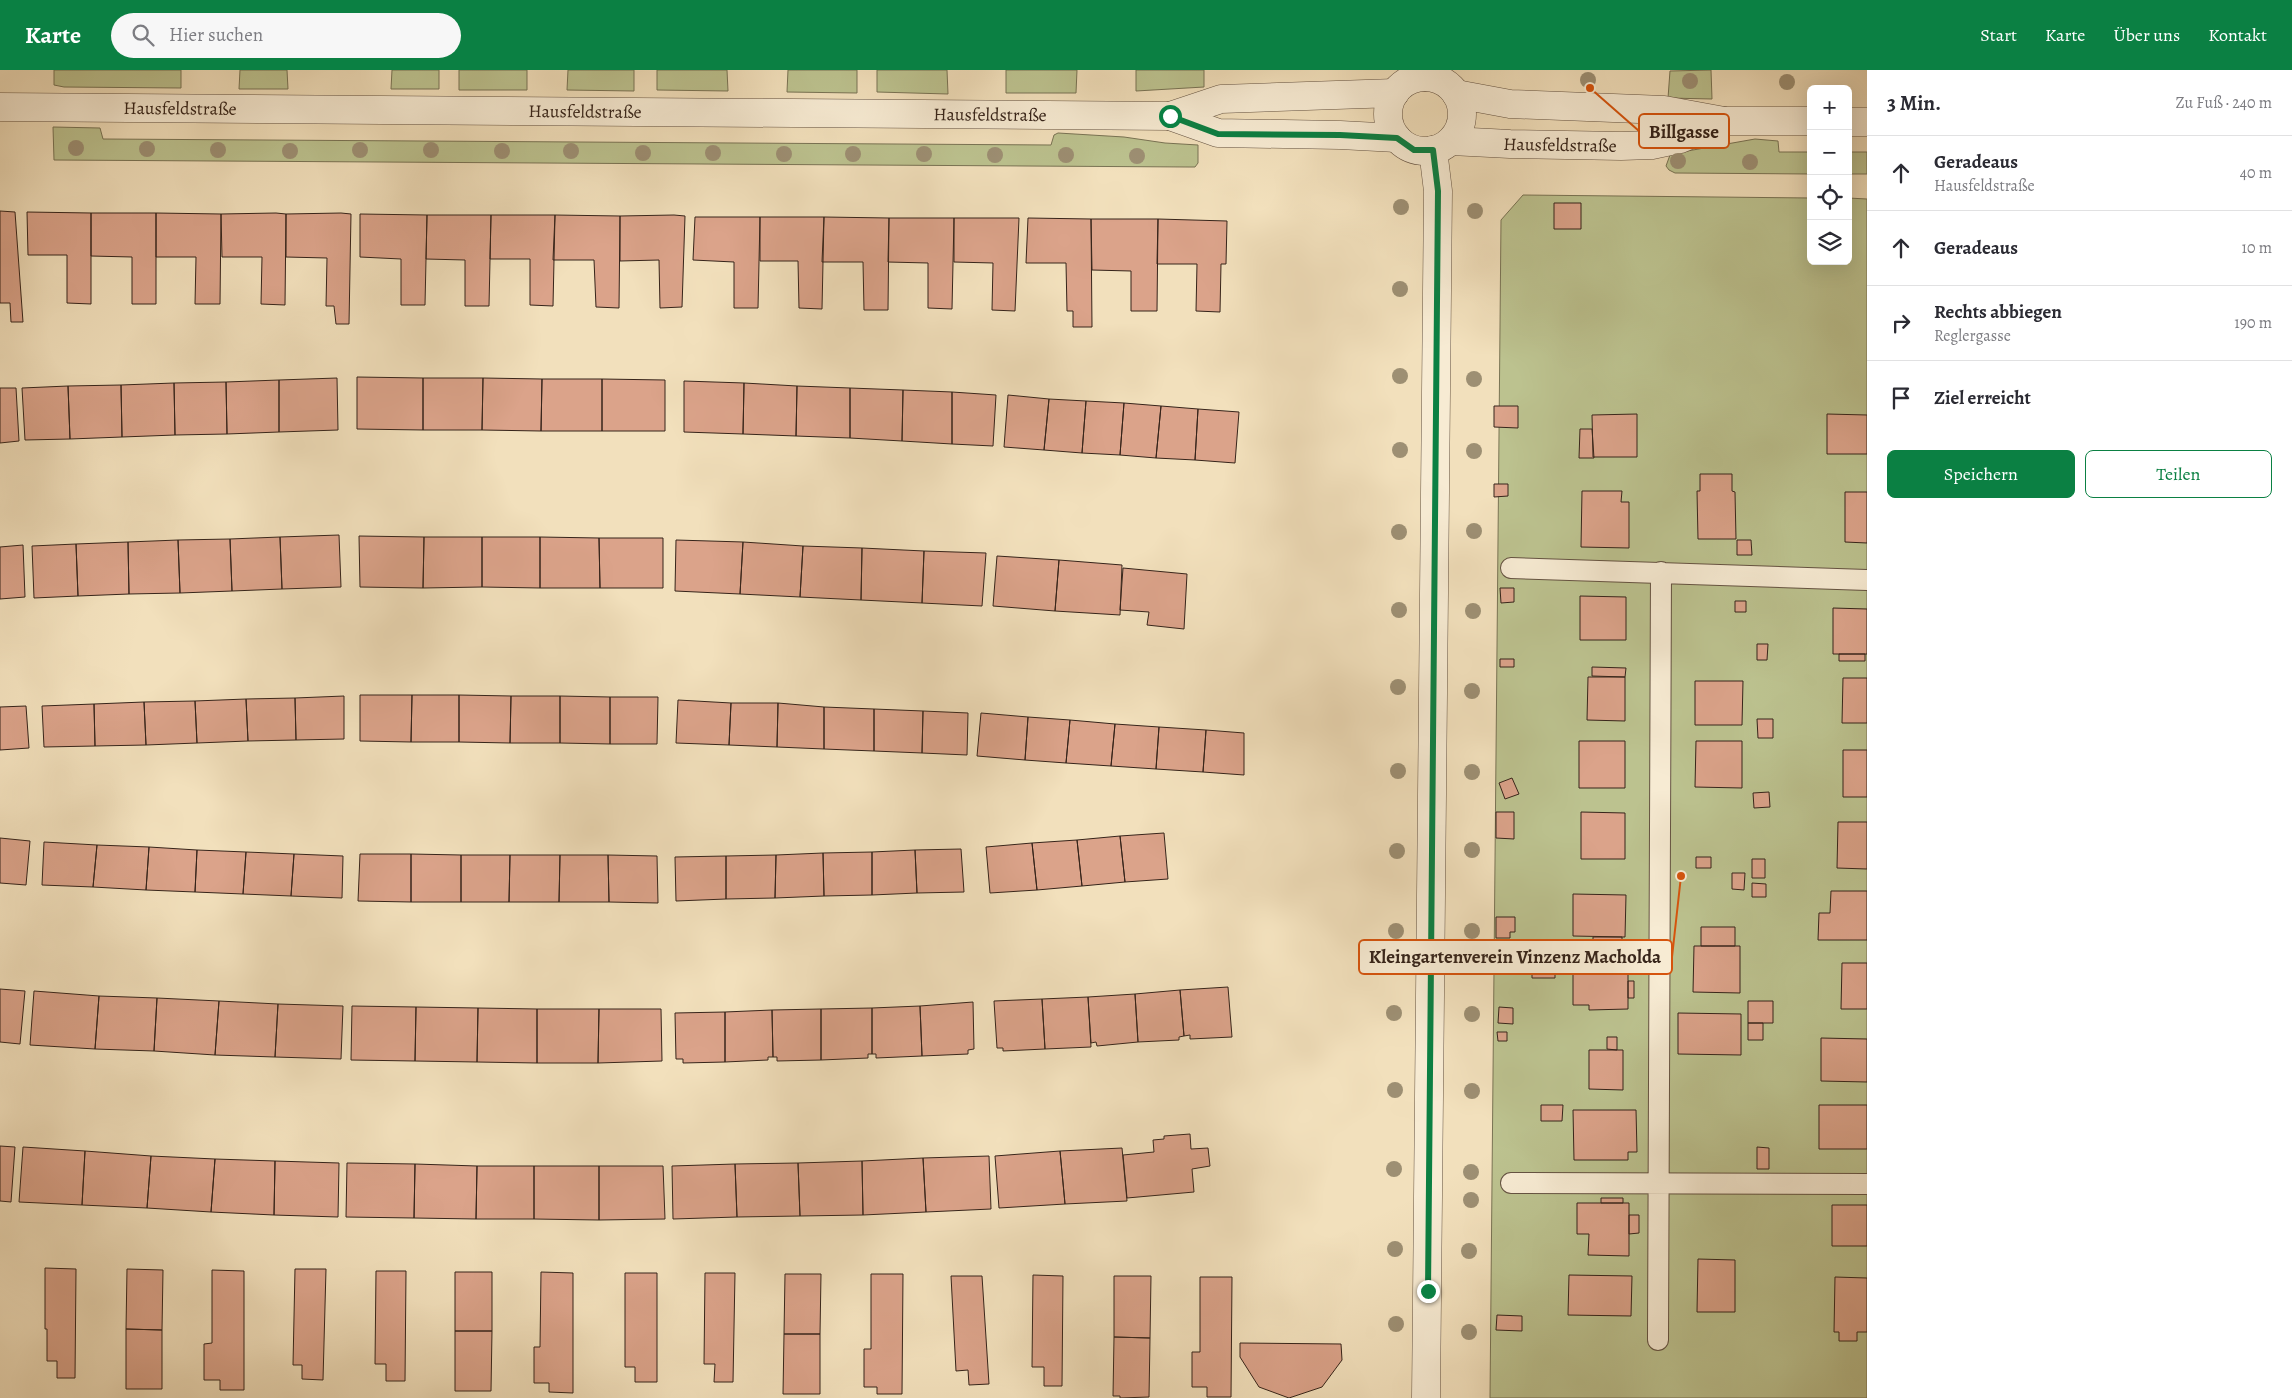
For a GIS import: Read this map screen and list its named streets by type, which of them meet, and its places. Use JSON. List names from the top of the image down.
{
  "streets": {
    "street": ["Hausfeldstraße"]
  },
  "places": ["Billgasse", "Kleingartenverein Vinzenz Macholda"],
  "page": {
    "header": "Karte",
    "search": "Hier suchen",
    "nav": [
      "Start",
      "Karte",
      "Über uns",
      "Kontakt"
    ],
    "heading": ["3 Min.", "Zu Fuß · 240 m"],
    "map_buttons": ["+", "−"],
    "list": [
      ["Geradeaus", "Hausfeldstraße", "40 m"],
      ["Geradeaus", "10 m"],
      ["Rechts abbiegen", "Reglergasse", "190 m"],
      "Ziel erreicht"
    ],
    "buttons": ["Speichern", "Teilen"]
  }
}
